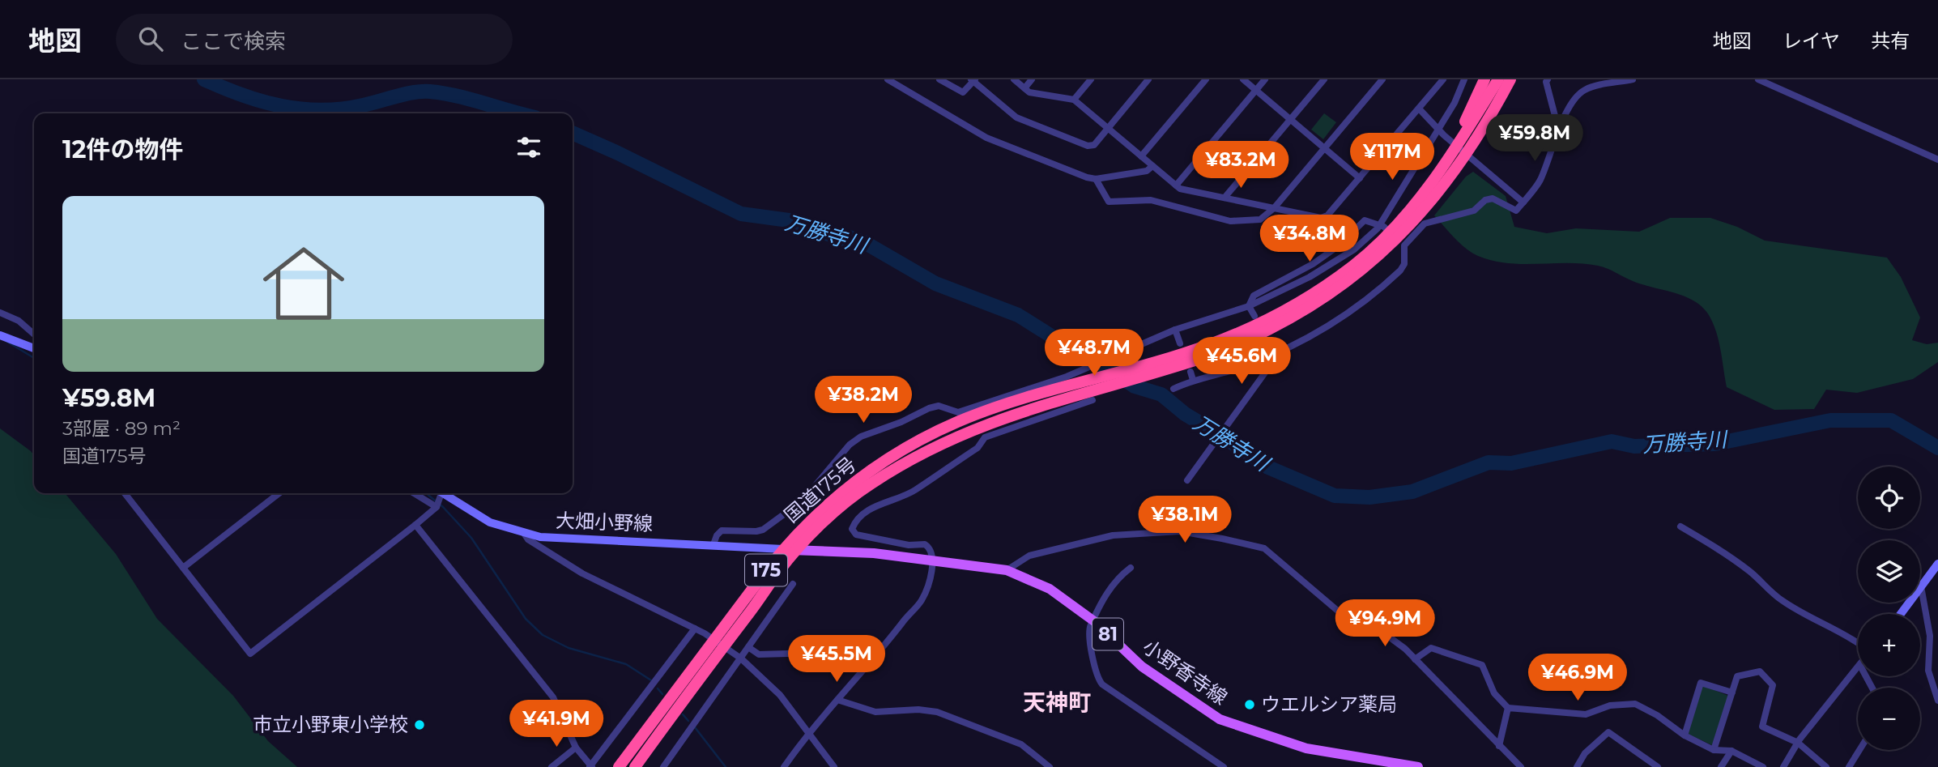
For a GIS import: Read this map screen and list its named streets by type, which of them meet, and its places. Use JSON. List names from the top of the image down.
{
  "streets": {
    "highway": ["国道175号", "175"],
    "main road": ["大畑小野線", "81", "小野香寺線"]
  },
  "crossings": [
    ["国道175号", "大畑小野線"],
    ["国道175号", "小野香寺線"],
    ["大畑小野線", "小野香寺線"]
  ],
  "districts": ["天神町"],
  "water": ["万勝寺川"],
  "places": ["ウエルシア薬局", "市立小野東小学校"],
  "page": {
    "header": "地図",
    "search": "ここで検索",
    "nav": ["地図", "レイヤ", "共有"],
    "heading": "12件の物件",
    "price": [
      "¥59.8M",
      "¥117M",
      "¥83.2M",
      "¥34.8M",
      "¥48.7M",
      "¥45.6M",
      "¥38.2M",
      "¥38.1M",
      "¥94.9M",
      "¥45.5M",
      "¥46.9M",
      "¥41.9M"
    ],
    "list": [
      {
        "name": "¥59.8M",
        "note": "3部屋 · 89 m² · 国道175号"
      }
    ],
    "map_buttons": ["+", "−"]
  }
}
